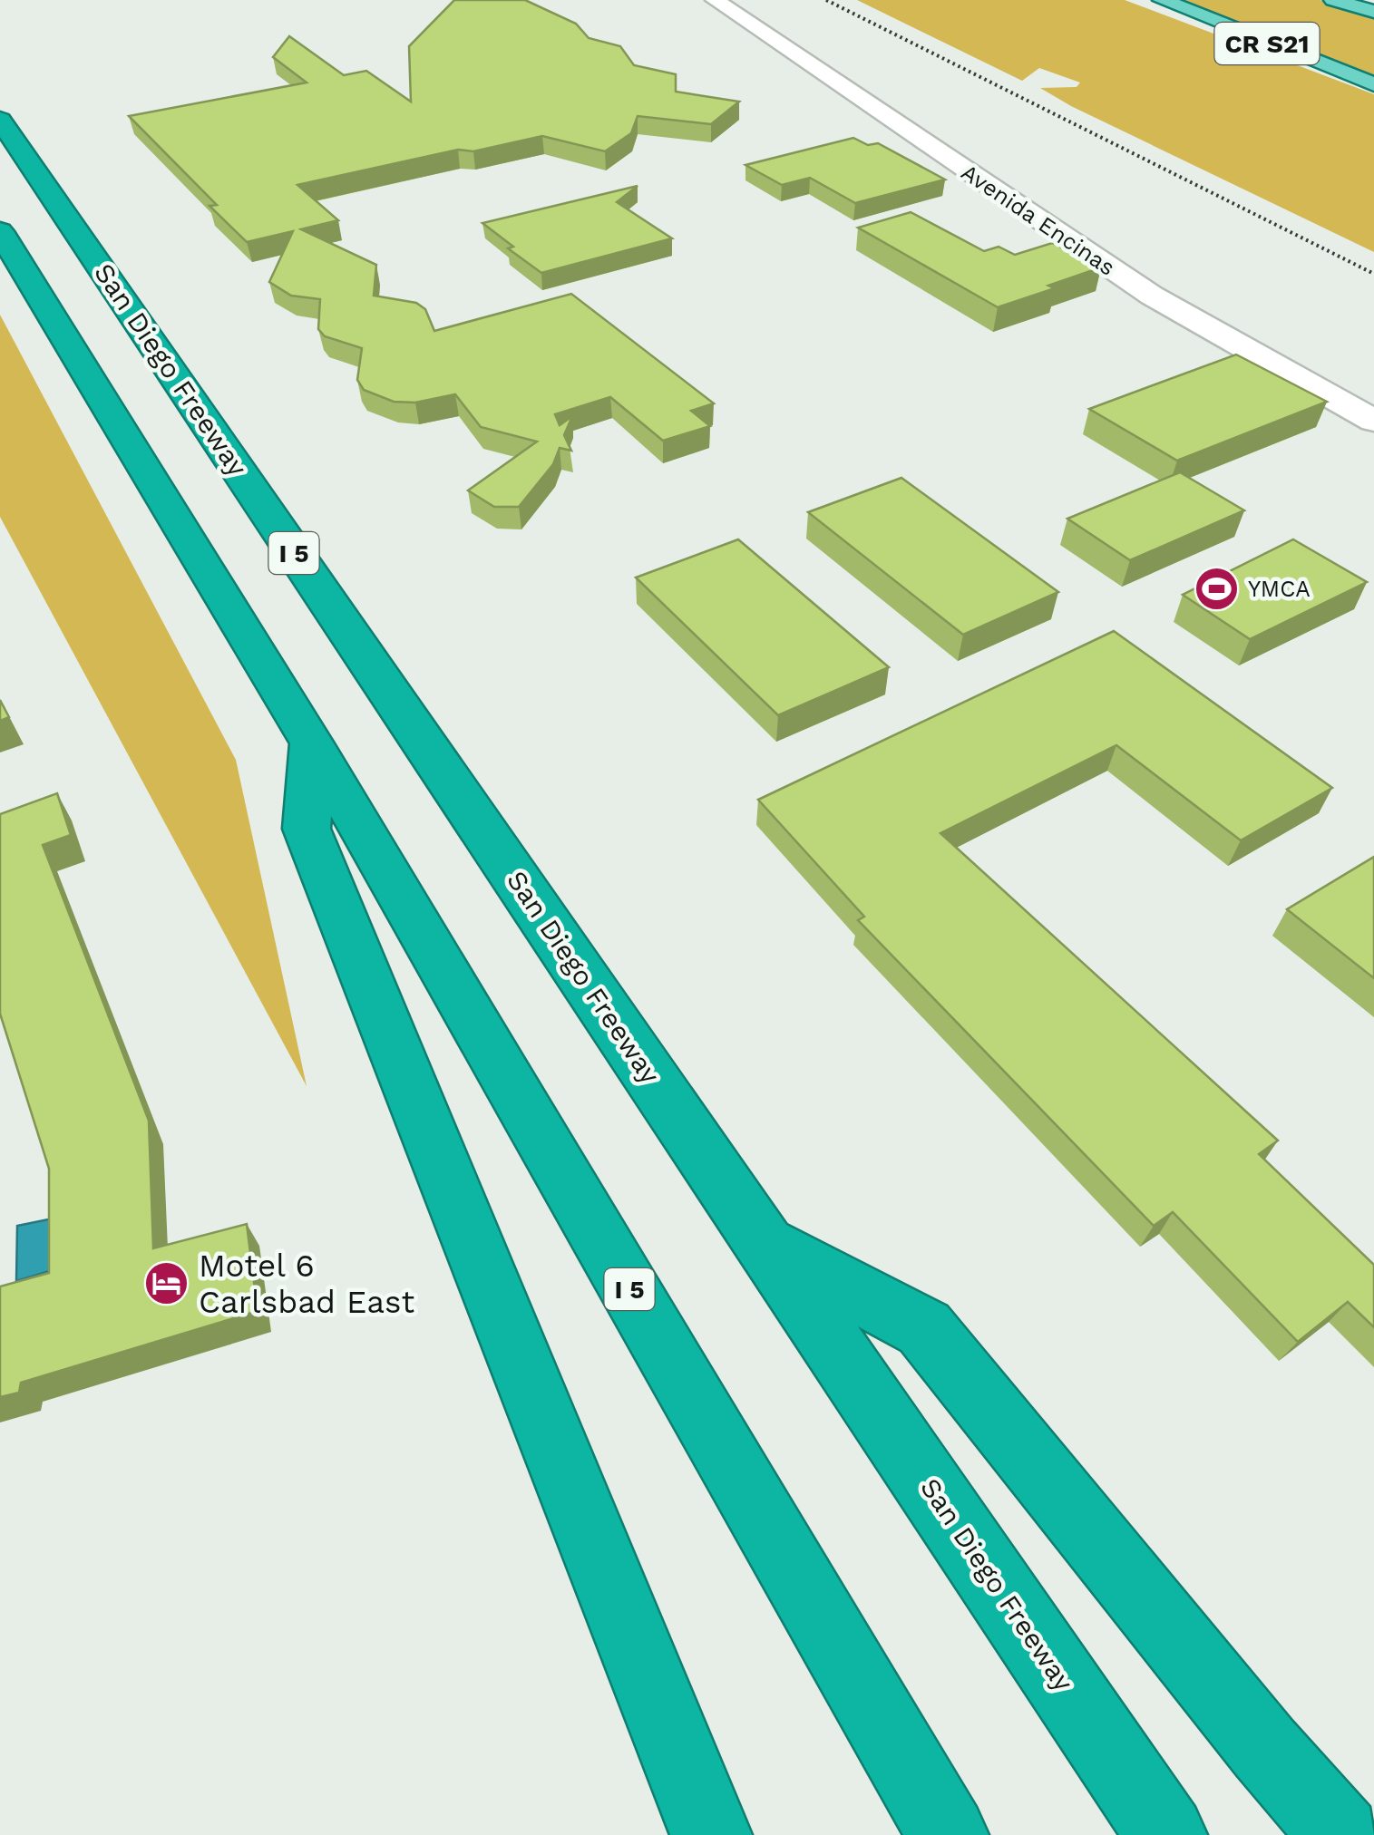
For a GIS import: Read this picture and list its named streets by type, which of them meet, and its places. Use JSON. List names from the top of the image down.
{
  "streets": {
    "highway": ["San Diego Freeway", "I 5"],
    "main road": ["CR S21"],
    "street": ["Avenida Encinas"]
  },
  "places": {
    "sports": ["YMCA"],
    "hotel": ["Motel 6 Carlsbad East"]
  }
}
